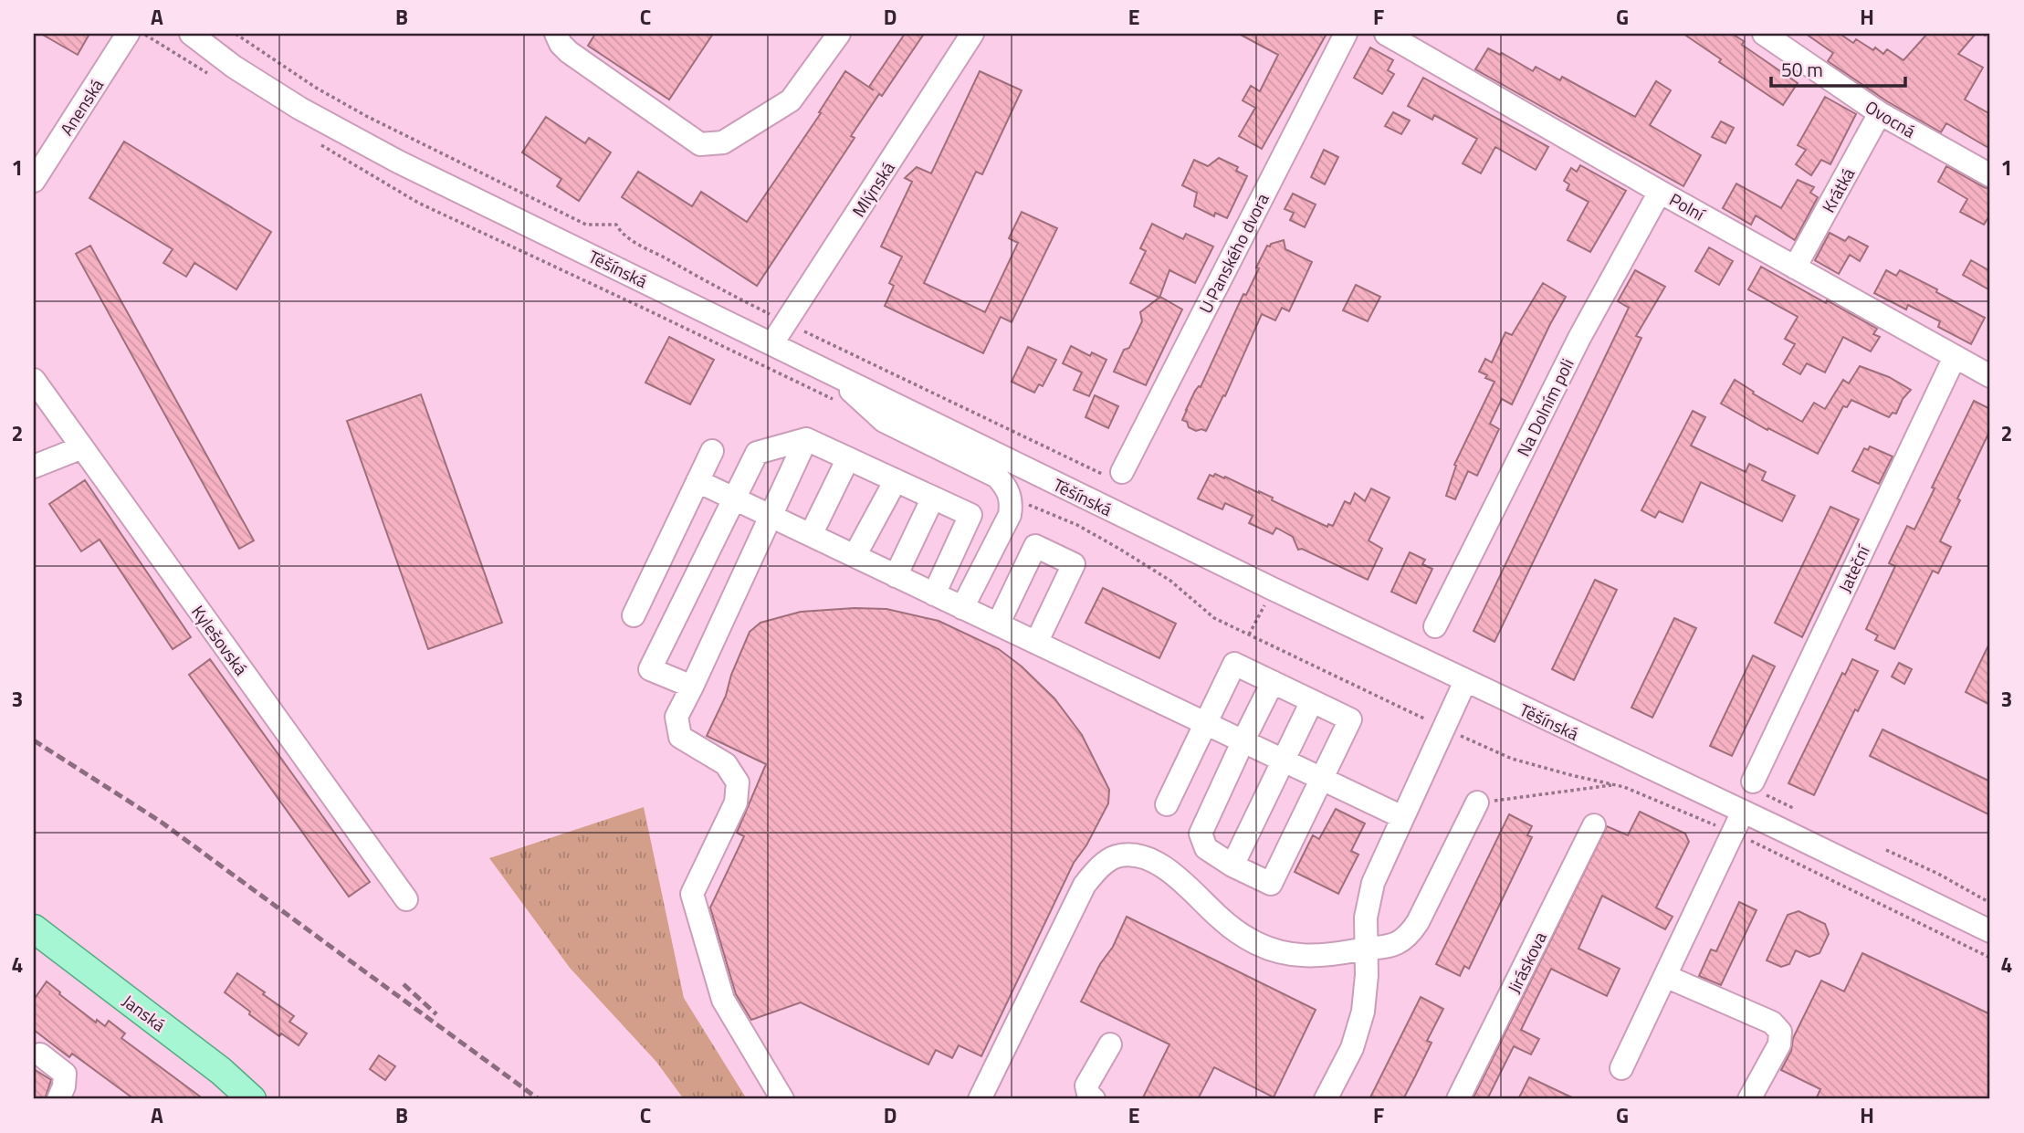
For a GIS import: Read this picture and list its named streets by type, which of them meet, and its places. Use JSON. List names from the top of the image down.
{
  "streets": {
    "main road": ["Janská"],
    "street": [
      "Anenská",
      "Ovocná",
      "Mlýnská",
      "Krátká",
      "Polní",
      "U Panského dvora",
      "Těšínská",
      "Na Dolním poli",
      "Jateční",
      "Kylešovská",
      "Jiráskova"
    ]
  },
  "crossings": [
    ["Ovocná", "Krátká"],
    ["Mlýnská", "Těšínská"],
    ["Krátká", "Polní"],
    ["Polní", "Na Dolním poli"],
    ["Polní", "Jateční"]
  ],
  "scale_bar": "50 m",
  "grid": {
    "columns": [
      "A",
      "B",
      "C",
      "D",
      "E",
      "F",
      "G",
      "H"
    ],
    "rows": [
      "1",
      "2",
      "3",
      "4"
    ]
  }
}
